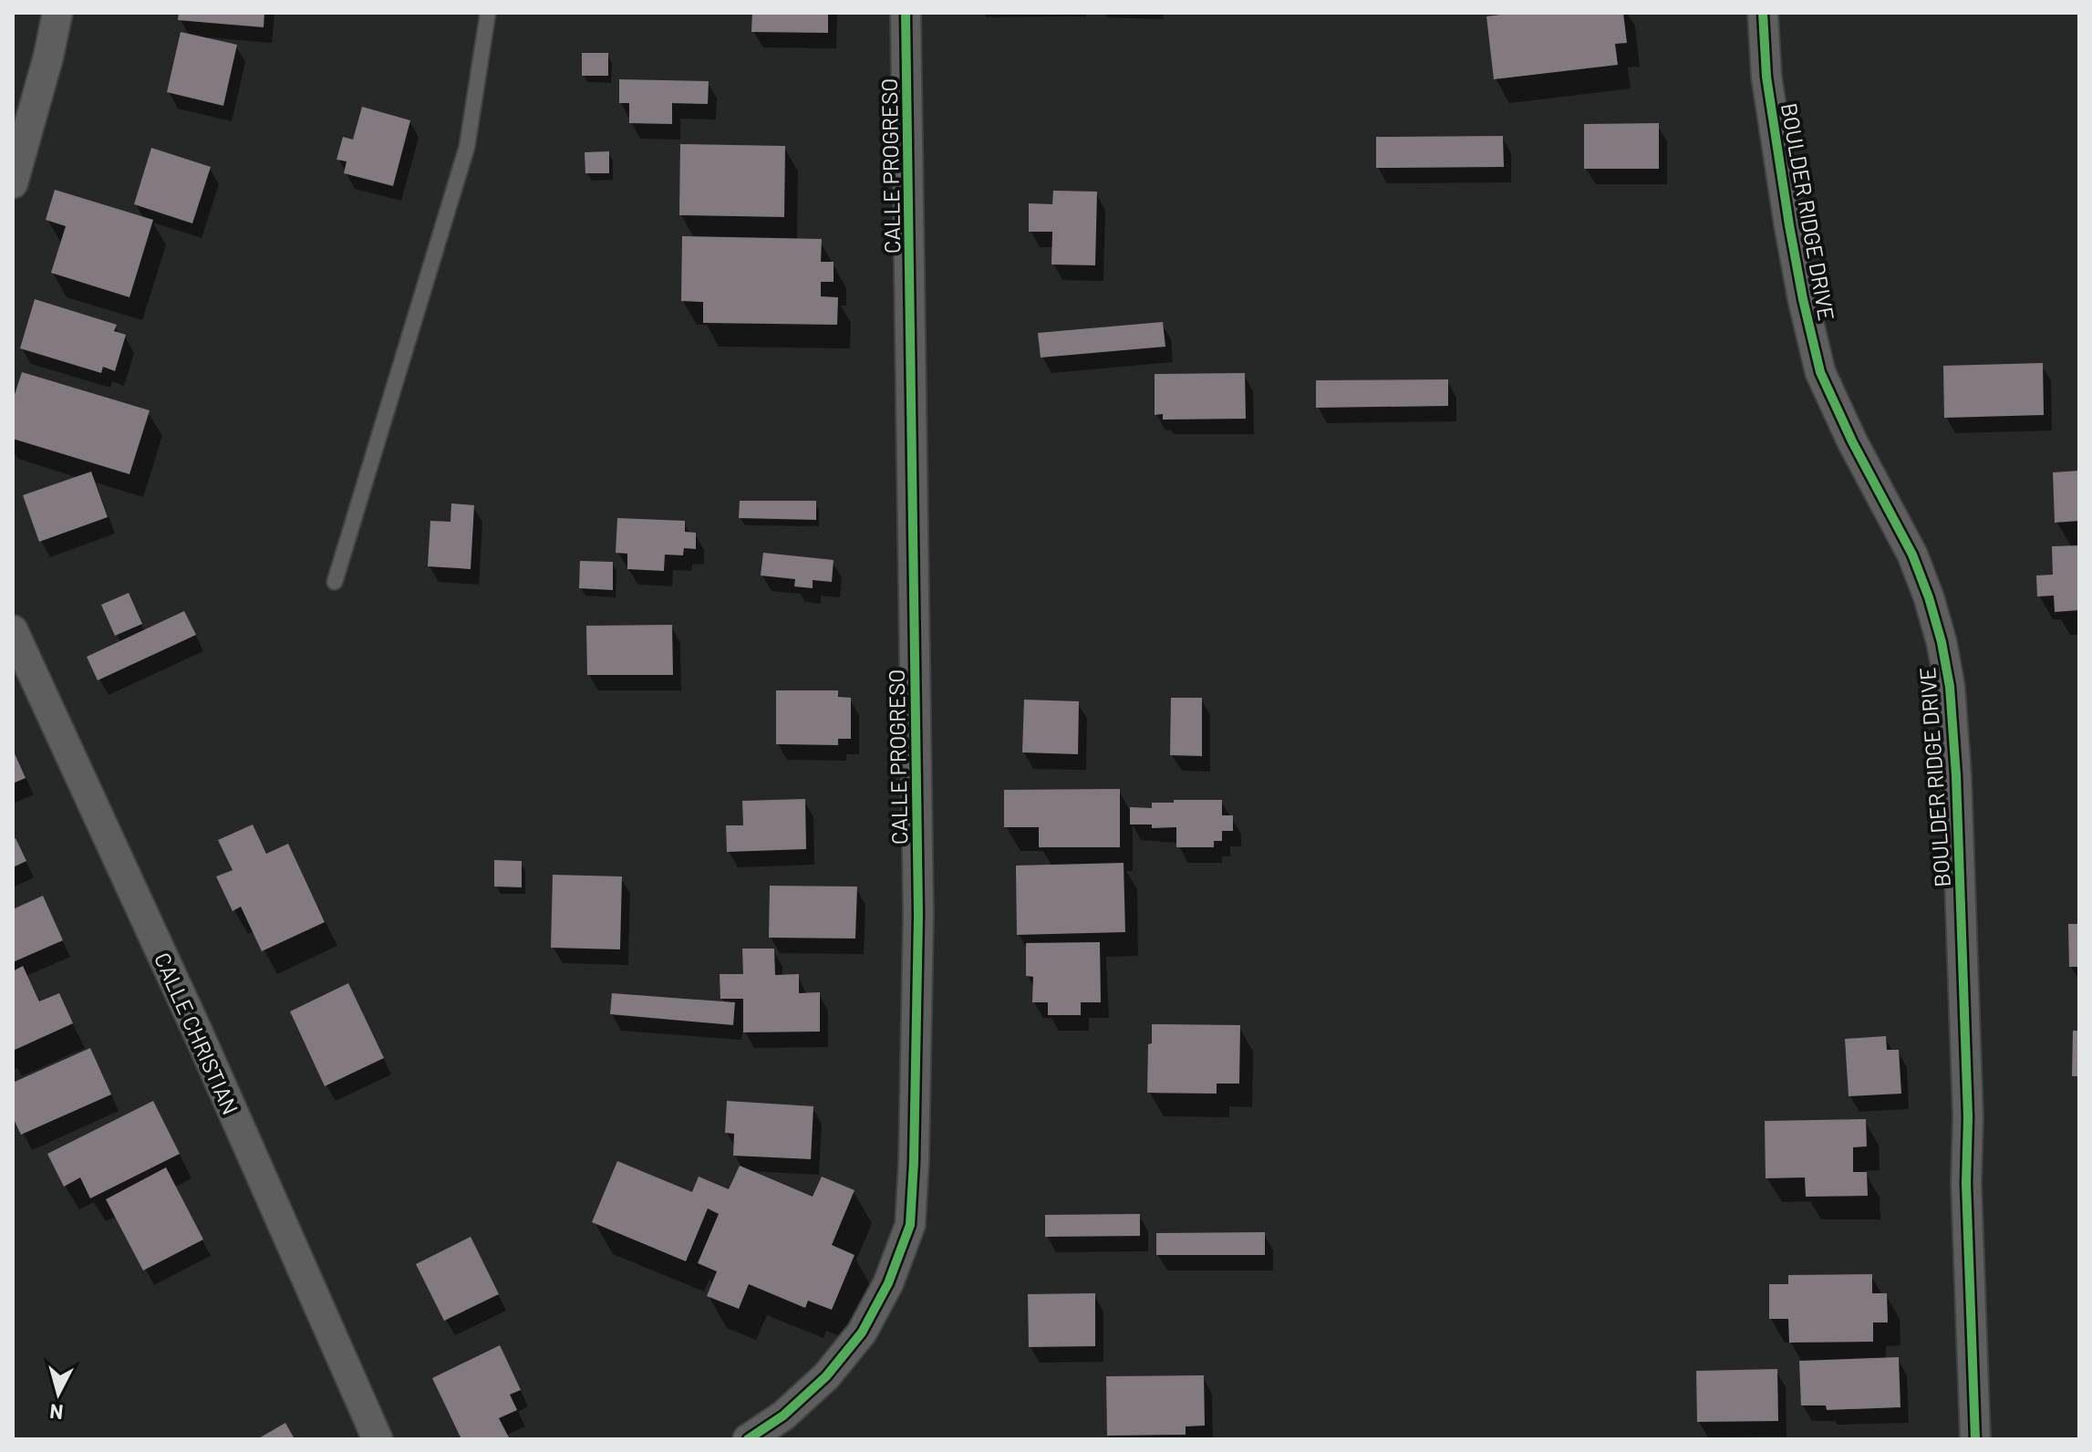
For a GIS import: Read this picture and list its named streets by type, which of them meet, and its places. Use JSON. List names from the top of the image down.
{
  "streets": {
    "street": ["CALLE PROGRESO", "BOULDER RIDGE DRIVE", "CALLE CHRISTIAN"]
  },
  "north": "bottom"
}
